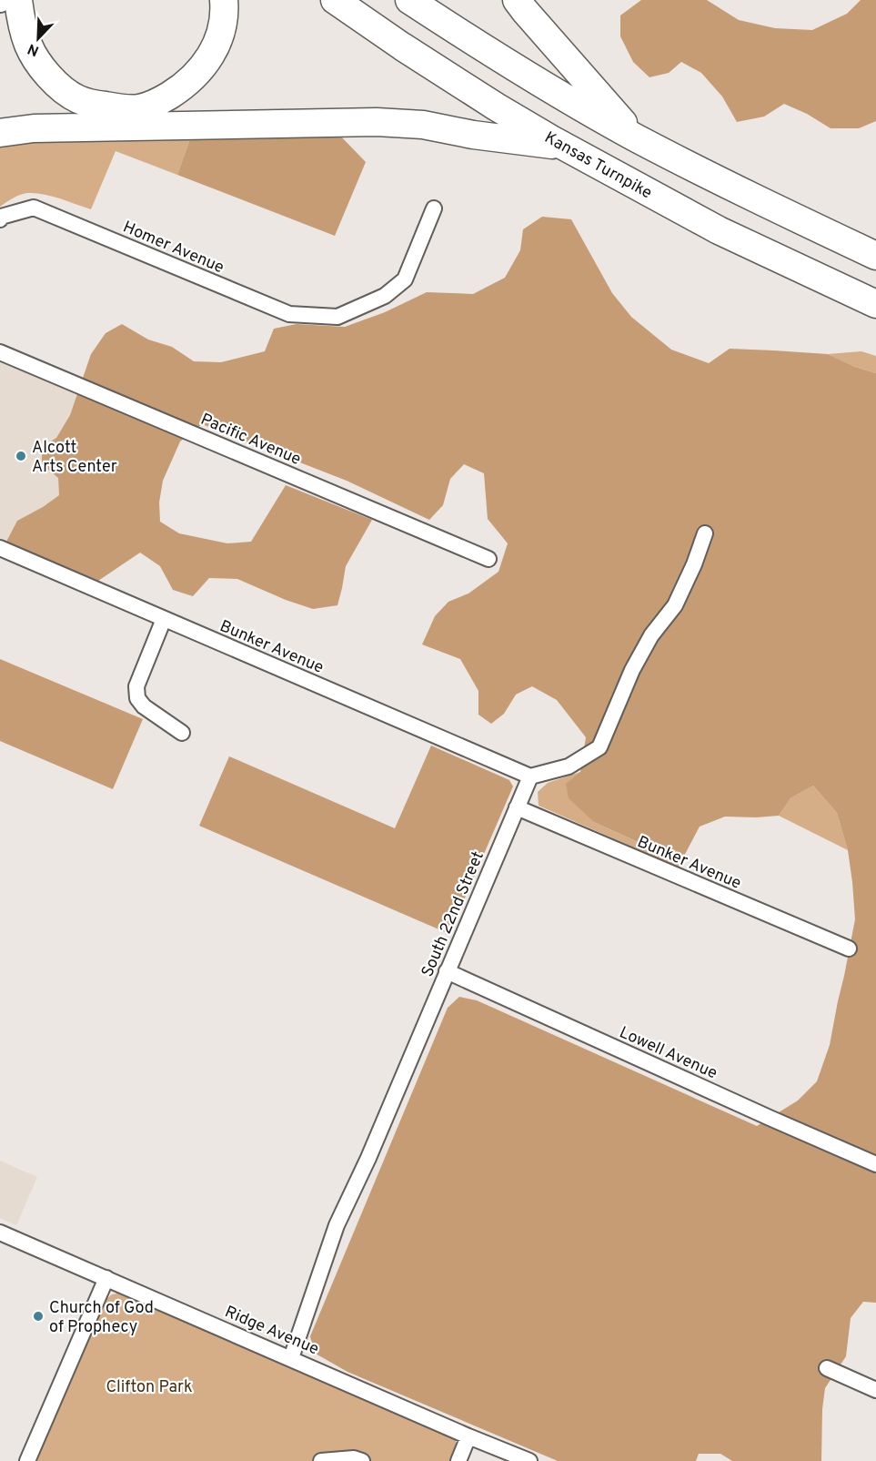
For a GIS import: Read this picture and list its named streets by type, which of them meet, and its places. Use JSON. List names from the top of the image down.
{
  "streets": {
    "highway": ["Kansas Turnpike"],
    "street": [
      "Homer Avenue",
      "Pacific Avenue",
      "Bunker Avenue",
      "South 22nd Street",
      "Lowell Avenue",
      "Ridge Avenue"
    ]
  },
  "crossings": [
    ["Bunker Avenue", "South 22nd Street"],
    ["South 22nd Street", "Lowell Avenue"],
    ["South 22nd Street", "Ridge Avenue"]
  ],
  "parks": ["Clifton Park"],
  "places": ["Alcott Arts Center", "Church of God of Prophecy"],
  "north": "bottom left"
}
